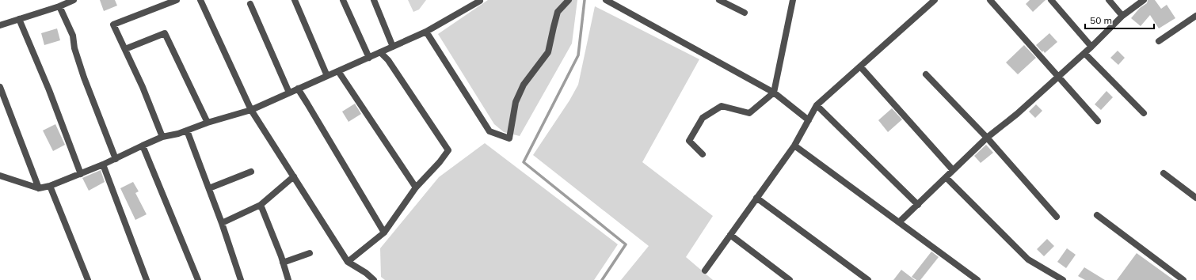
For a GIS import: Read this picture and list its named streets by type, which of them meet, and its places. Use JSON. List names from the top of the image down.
{
  "scale_bar": "50 m"
}
